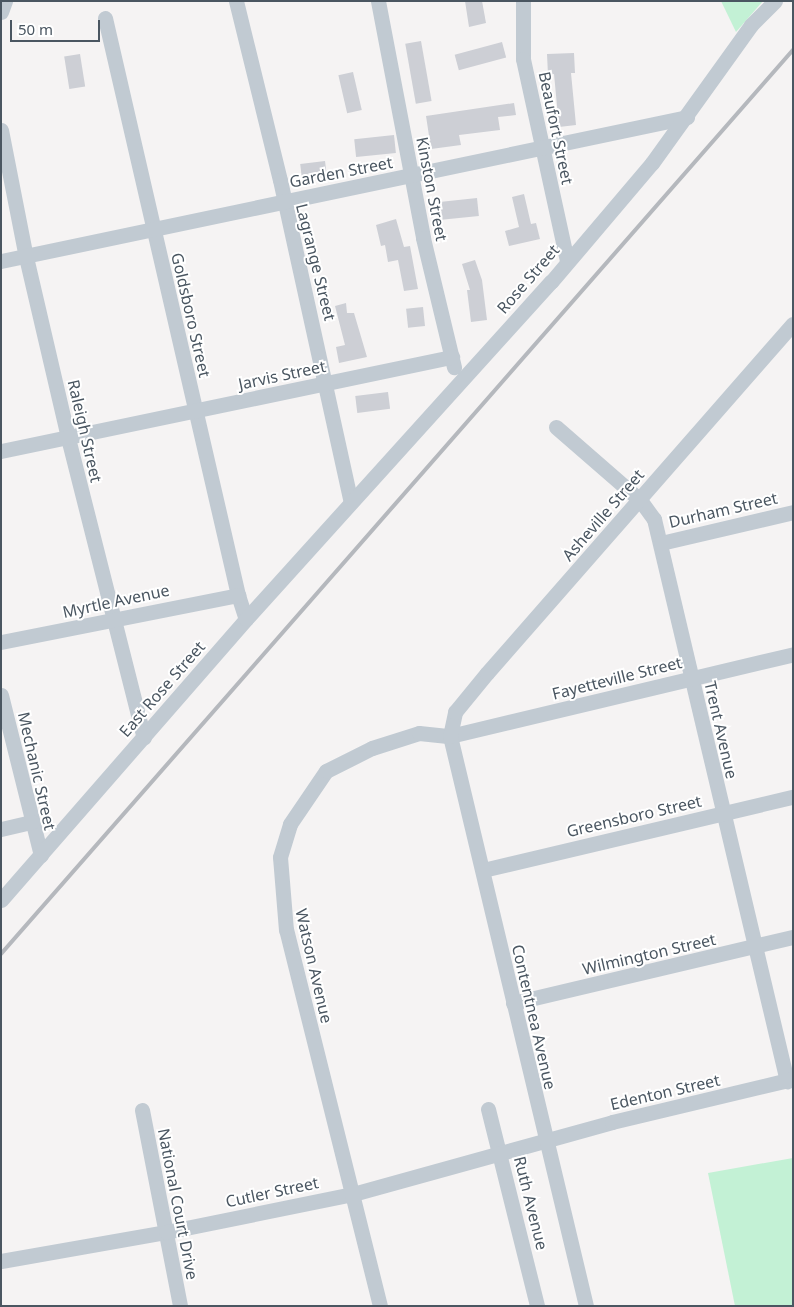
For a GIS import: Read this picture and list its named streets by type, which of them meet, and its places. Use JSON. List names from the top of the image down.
{
  "streets": {
    "street": [
      "Beaufort Street",
      "Garden Street",
      "Kinston Street",
      "Lagrange Street",
      "Rose Street",
      "Goldsboro Street",
      "Jarvis Street",
      "Raleigh Street",
      "Durham Street",
      "Asheville Street",
      "Myrtle Avenue",
      "Fayetteville Street",
      "East Rose Street",
      "Trent Avenue",
      "Mechanic Street",
      "Greensboro Street",
      "Wilmington Street",
      "Watson Avenue",
      "Contentnea Avenue",
      "Edenton Street",
      "Cutler Street",
      "Ruth Avenue",
      "National Court Drive"
    ]
  },
  "crossings": [
    ["Beaufort Street", "Garden Street"],
    ["Beaufort Street", "Rose Street"],
    ["Garden Street", "Kinston Street"],
    ["Garden Street", "Lagrange Street"],
    ["Garden Street", "Rose Street"],
    ["Garden Street", "Goldsboro Street"],
    ["Garden Street", "Raleigh Street"],
    ["Kinston Street", "Rose Street"],
    ["Kinston Street", "Jarvis Street"],
    ["Lagrange Street", "Rose Street"],
    ["Lagrange Street", "Jarvis Street"],
    ["Lagrange Street", "East Rose Street"],
    ["Rose Street", "East Rose Street"],
    ["Goldsboro Street", "Jarvis Street"],
    ["Goldsboro Street", "Myrtle Avenue"],
    ["Goldsboro Street", "East Rose Street"],
    ["Jarvis Street", "Raleigh Street"],
    ["Raleigh Street", "Myrtle Avenue"],
    ["Raleigh Street", "East Rose Street"],
    ["Durham Street", "Trent Avenue"],
    ["Asheville Street", "Fayetteville Street"],
    ["Asheville Street", "Trent Avenue"],
    ["Asheville Street", "Watson Avenue"],
    ["Asheville Street", "Contentnea Avenue"],
    ["Fayetteville Street", "Trent Avenue"],
    ["Fayetteville Street", "Watson Avenue"],
    ["Fayetteville Street", "Contentnea Avenue"],
    ["East Rose Street", "Mechanic Street"],
    ["Trent Avenue", "Greensboro Street"],
    ["Trent Avenue", "Wilmington Street"],
    ["Trent Avenue", "Edenton Street"],
    ["Greensboro Street", "Contentnea Avenue"],
    ["Wilmington Street", "Contentnea Avenue"],
    ["Watson Avenue", "Contentnea Avenue"],
    ["Watson Avenue", "Cutler Street"],
    ["Contentnea Avenue", "Edenton Street"],
    ["Contentnea Avenue", "Cutler Street"],
    ["Edenton Street", "Cutler Street"],
    ["Cutler Street", "Ruth Avenue"],
    ["Cutler Street", "National Court Drive"]
  ],
  "scale_bar": "50 m"
}
